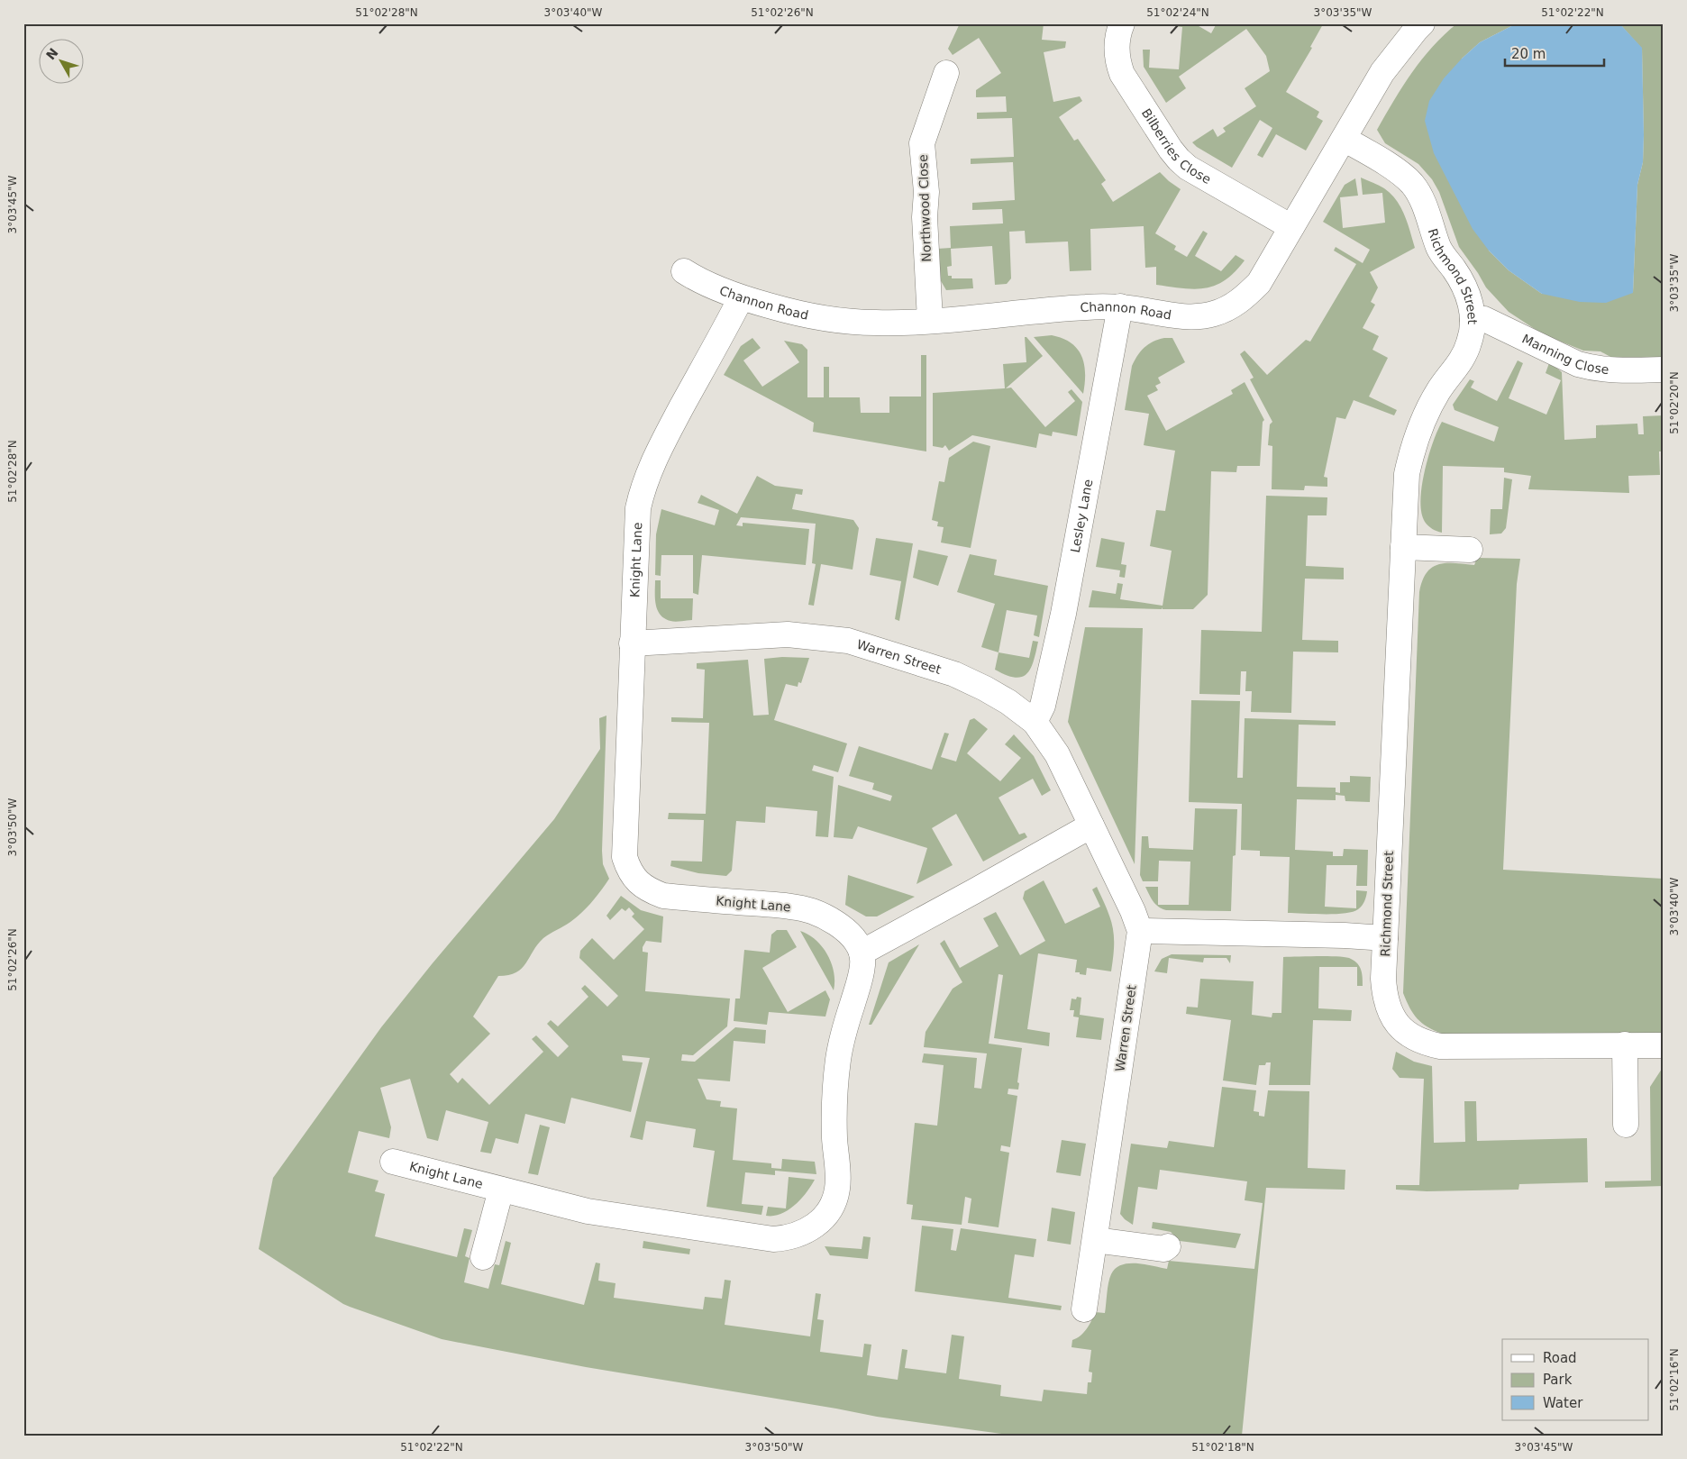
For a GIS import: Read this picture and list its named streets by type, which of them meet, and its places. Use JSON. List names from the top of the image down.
{
  "streets": {
    "street": [
      "Bilberries Close",
      "Northwood Close",
      "Richmond Street",
      "Channon Road",
      "Manning Close",
      "Lesley Lane",
      "Knight Lane",
      "Warren Street"
    ]
  },
  "crossings": [
    ["Bilberries Close", "Channon Road"],
    ["Northwood Close", "Channon Road"],
    ["Richmond Street", "Channon Road"],
    ["Richmond Street", "Manning Close"],
    ["Channon Road", "Lesley Lane"],
    ["Channon Road", "Knight Lane"],
    ["Lesley Lane", "Warren Street"],
    ["Knight Lane", "Warren Street"]
  ],
  "legend": ["Road", "Park", "Water"],
  "scale_bar": "20 m",
  "north": "top left",
  "coordinates": [
    "51°02'28\"N",
    "3°03'40\"W",
    "51°02'26\"N",
    "51°02'24\"N",
    "3°03'35\"W",
    "51°02'22\"N",
    "3°03'45\"W",
    "51°02'20\"N",
    "3°03'50\"W",
    "51°02'16\"N",
    "51°02'18\"N"
  ]
}
